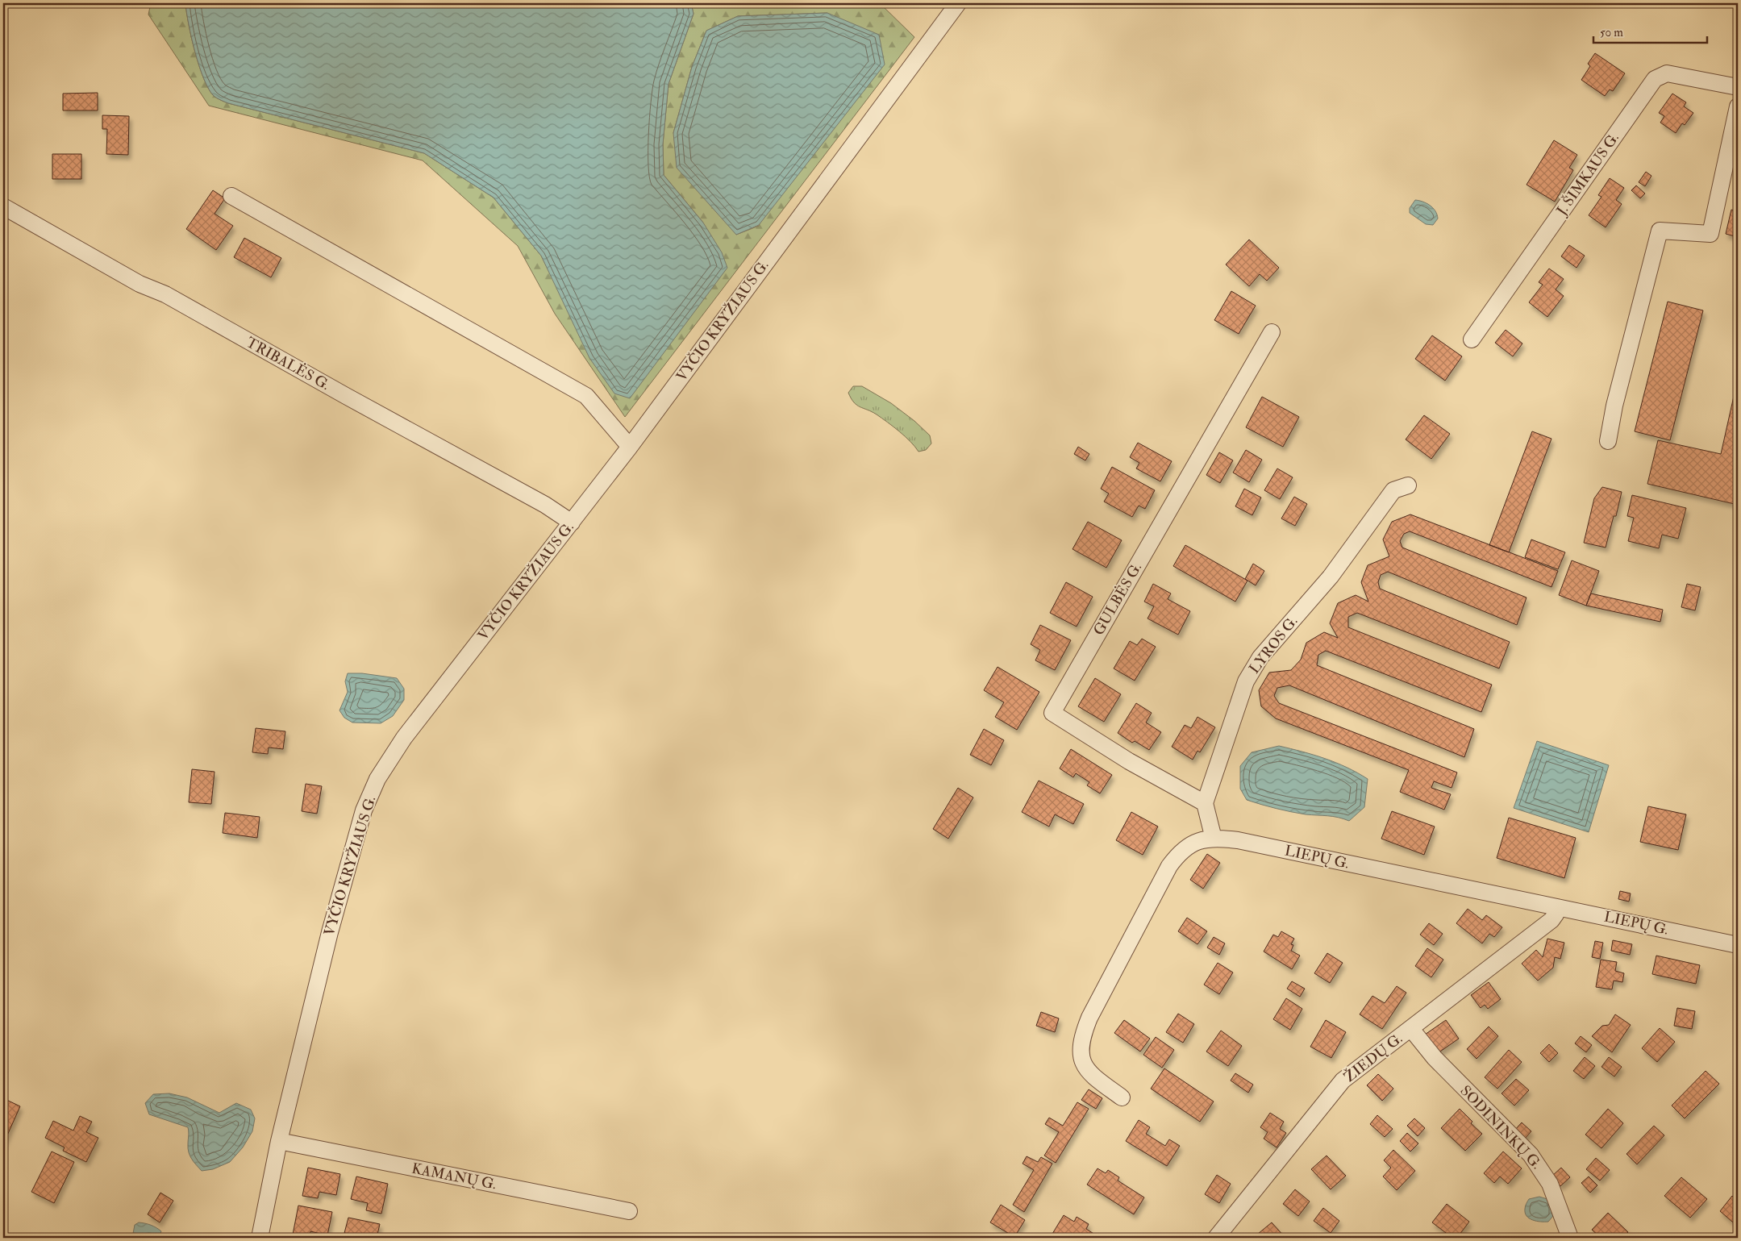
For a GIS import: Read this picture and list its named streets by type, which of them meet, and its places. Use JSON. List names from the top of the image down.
{
  "streets": {
    "street": [
      "J. ŠIMKAUS G.",
      "VYČIO KRYŽIAUS G.",
      "TRIBALĖS G.",
      "GULBĖS G.",
      "LYROS G.",
      "LIEPŲ G.",
      "ŽIEDŲ G.",
      "SODININKŲ G.",
      "KAMANŲ G."
    ]
  },
  "crossings": [
    ["VYČIO KRYŽIAUS G.", "TRIBALĖS G."],
    ["VYČIO KRYŽIAUS G.", "KAMANŲ G."],
    ["GULBĖS G.", "LYROS G."],
    ["LIEPŲ G.", "ŽIEDŲ G."],
    ["ŽIEDŲ G.", "SODININKŲ G."]
  ],
  "scale_bar": "50 m"
}
